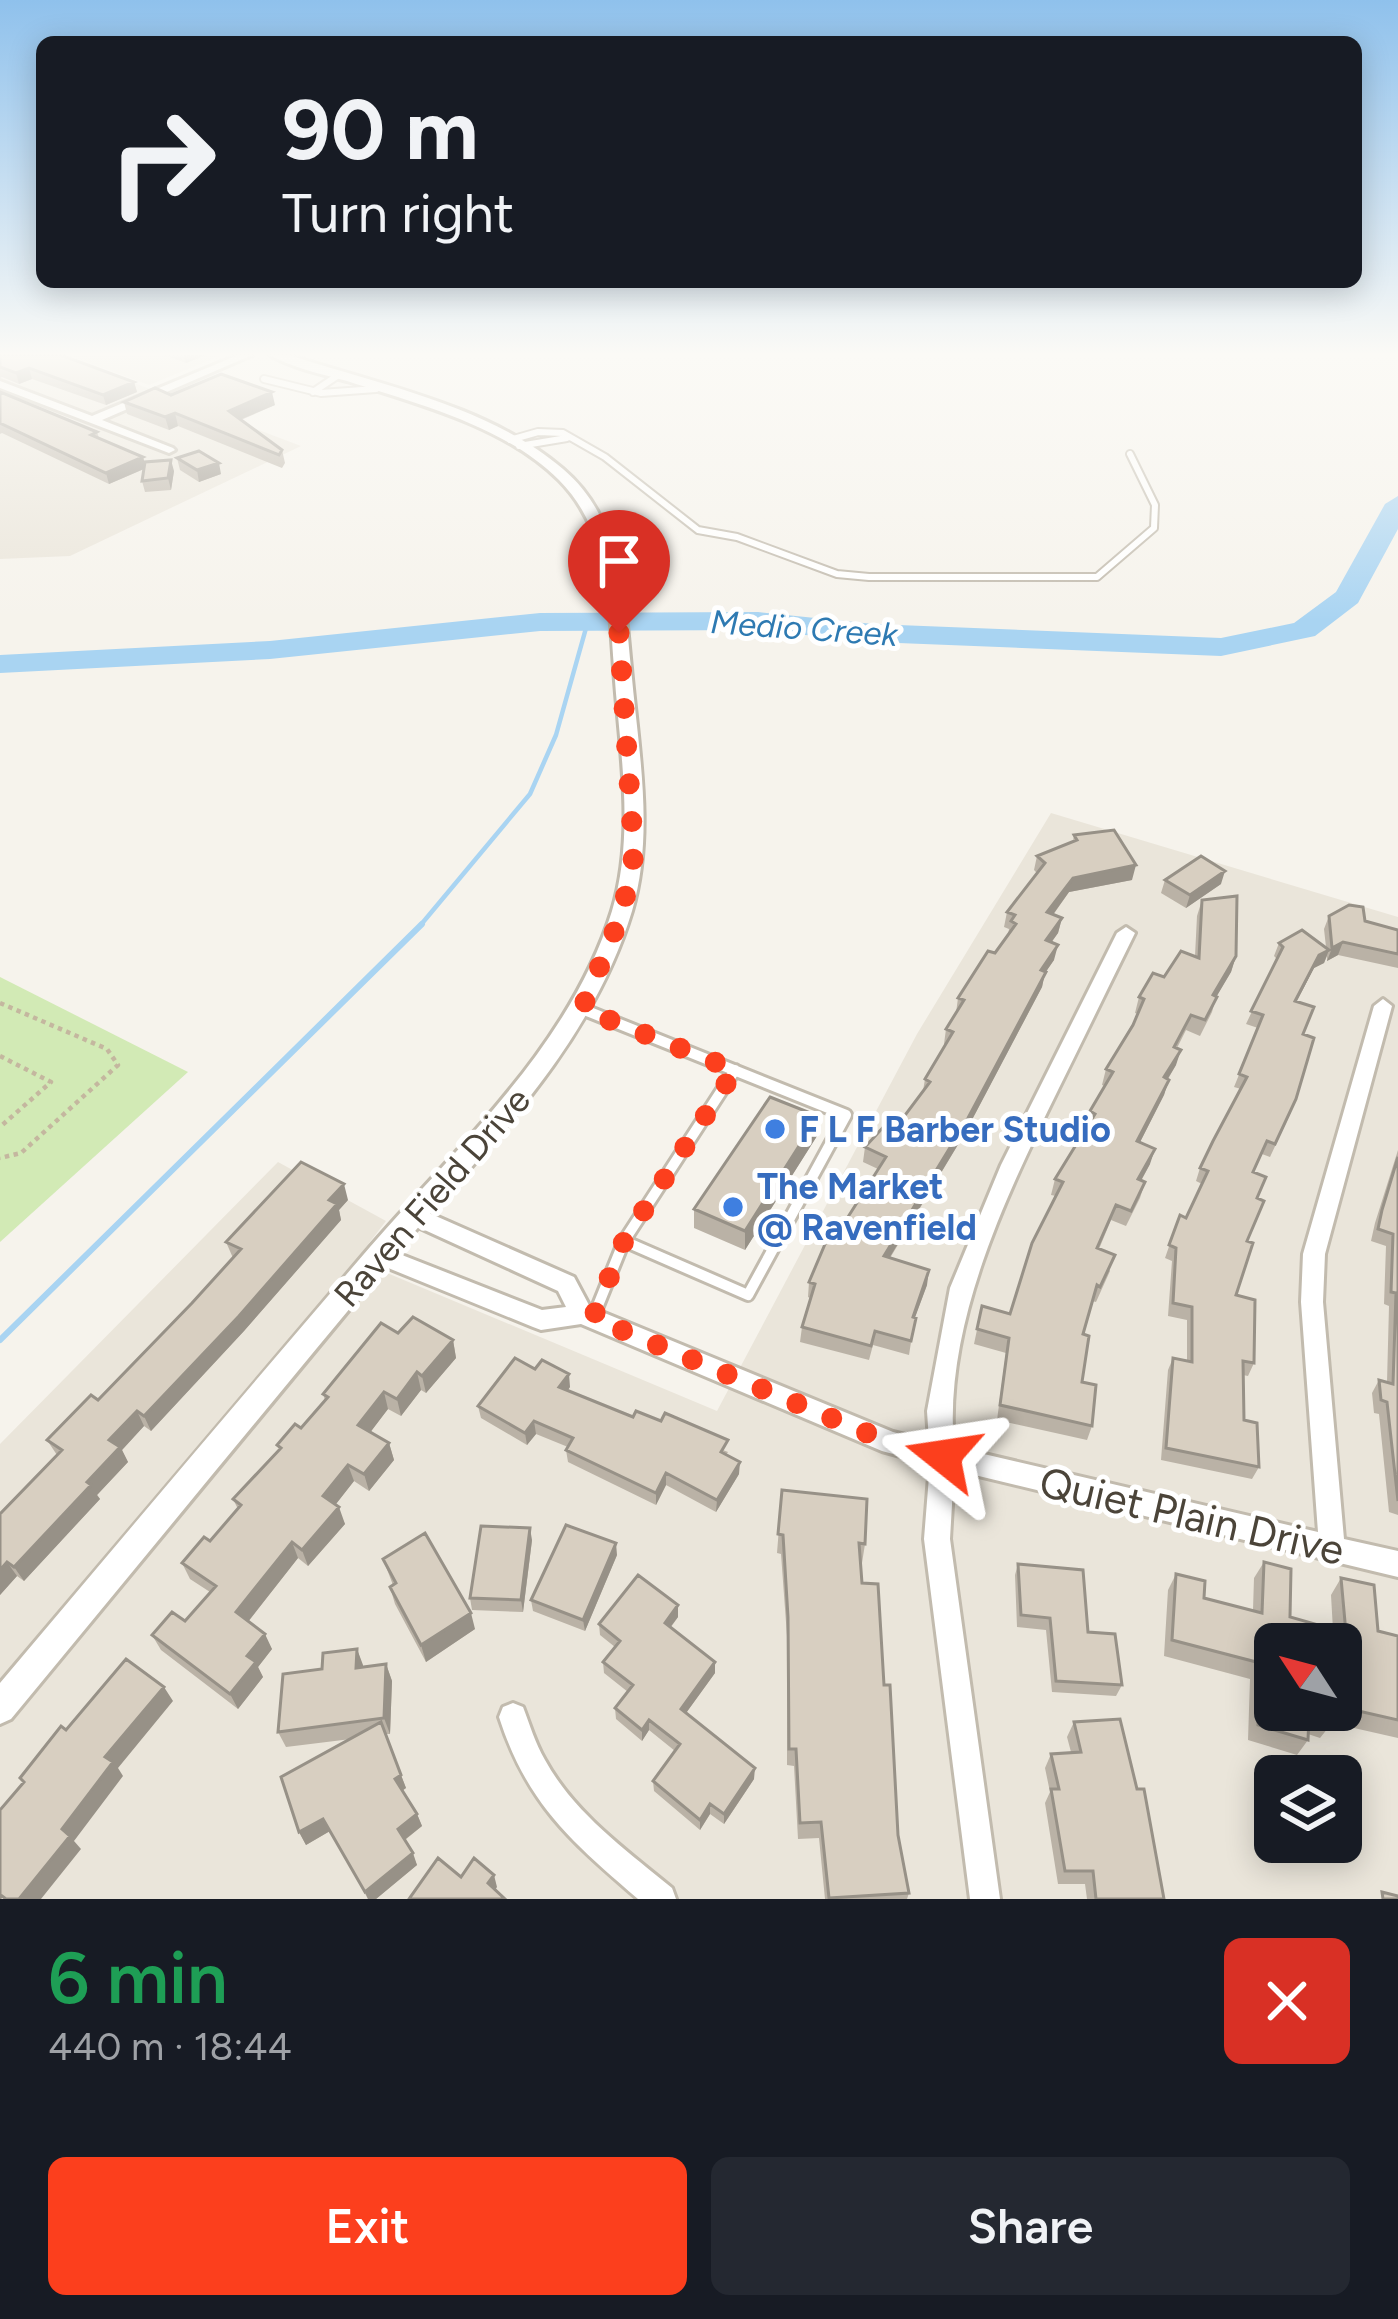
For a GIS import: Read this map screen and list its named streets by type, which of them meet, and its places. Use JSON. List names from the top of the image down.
{
  "streets": {
    "street": ["Raven Field Drive", "Quiet Plain Drive"]
  },
  "crossings": [
    ["Raven Field Drive", "Quiet Plain Drive"]
  ],
  "water": ["Medio Creek"],
  "places": ["F L F Barber Studio", "The Market @ Ravenfield"],
  "north": "top left",
  "page": {
    "turn": ["90 m", "Turn right"],
    "heading": ["6 min", "440 m · 18:44"],
    "buttons": ["Exit", "Share"]
  }
}
